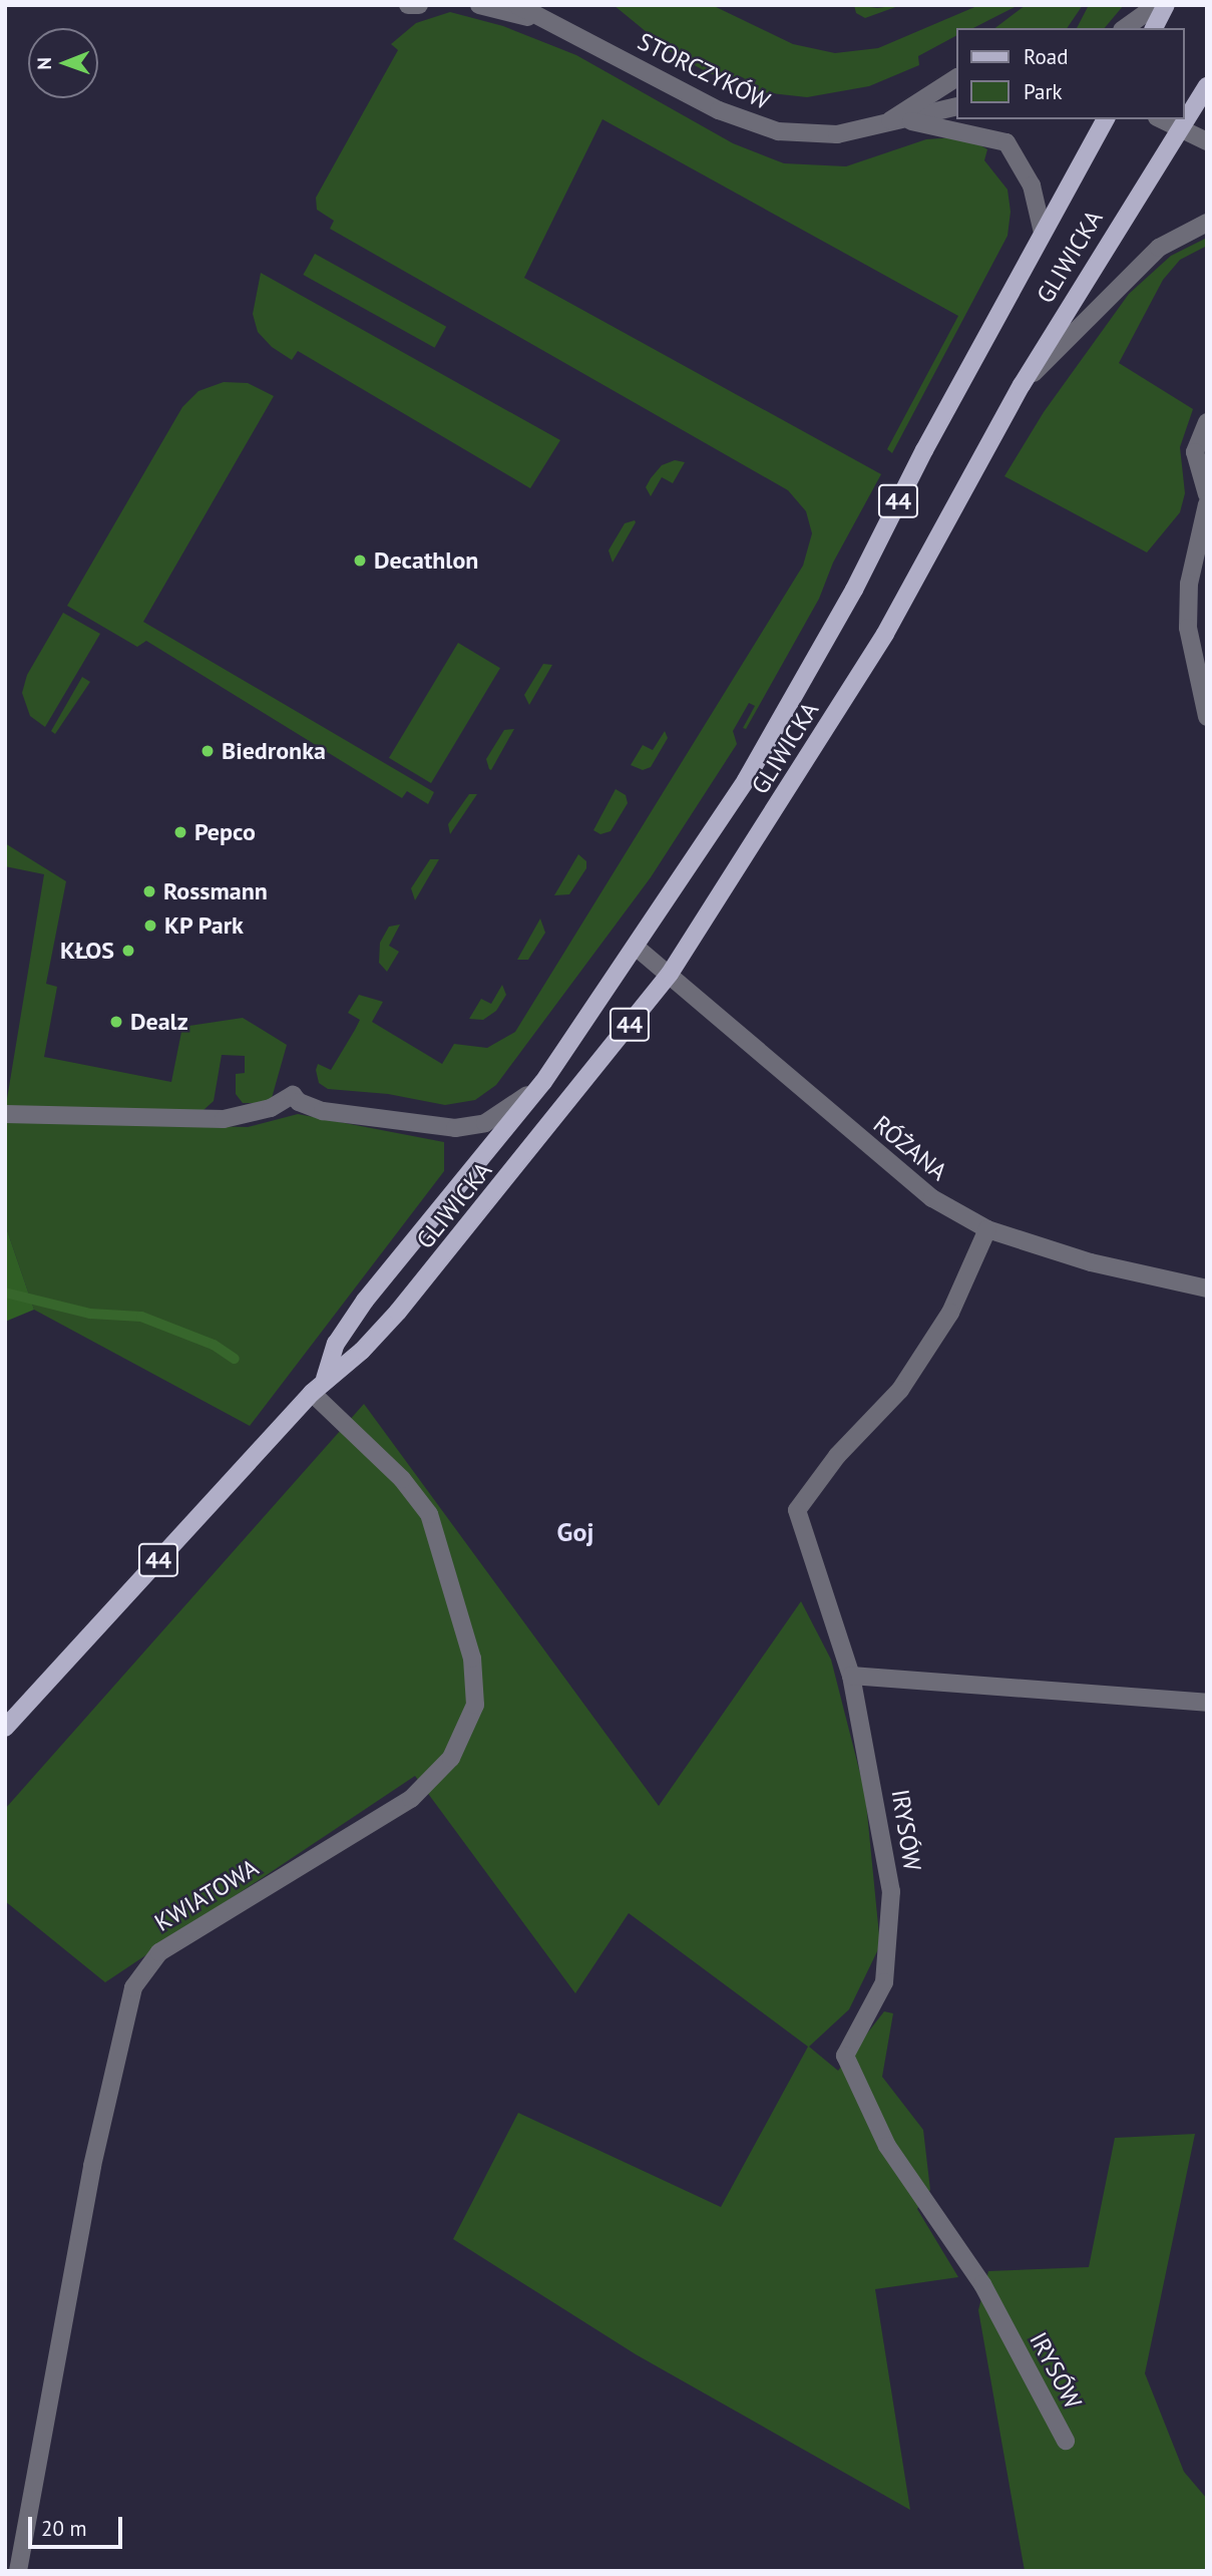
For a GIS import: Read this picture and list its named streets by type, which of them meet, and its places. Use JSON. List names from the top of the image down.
{
  "streets": {
    "main road": ["GLIWICKA", "44"],
    "street": [
      "STORCZYKÓW",
      "RÓŻANA",
      "IRYSÓW",
      "KWIATOWA"
    ]
  },
  "crossings": [
    ["STORCZYKÓW", "GLIWICKA"],
    ["GLIWICKA", "RÓŻANA"],
    ["GLIWICKA", "KWIATOWA"],
    ["RÓŻANA", "IRYSÓW"]
  ],
  "districts": ["Goj"],
  "places": [
    "Decathlon",
    "Biedronka",
    "Pepco",
    "Rossmann",
    "KP Park",
    "KŁOS",
    "Dealz"
  ],
  "legend": ["Road", "Park"],
  "scale_bar": "20 m",
  "north": "left"
}
